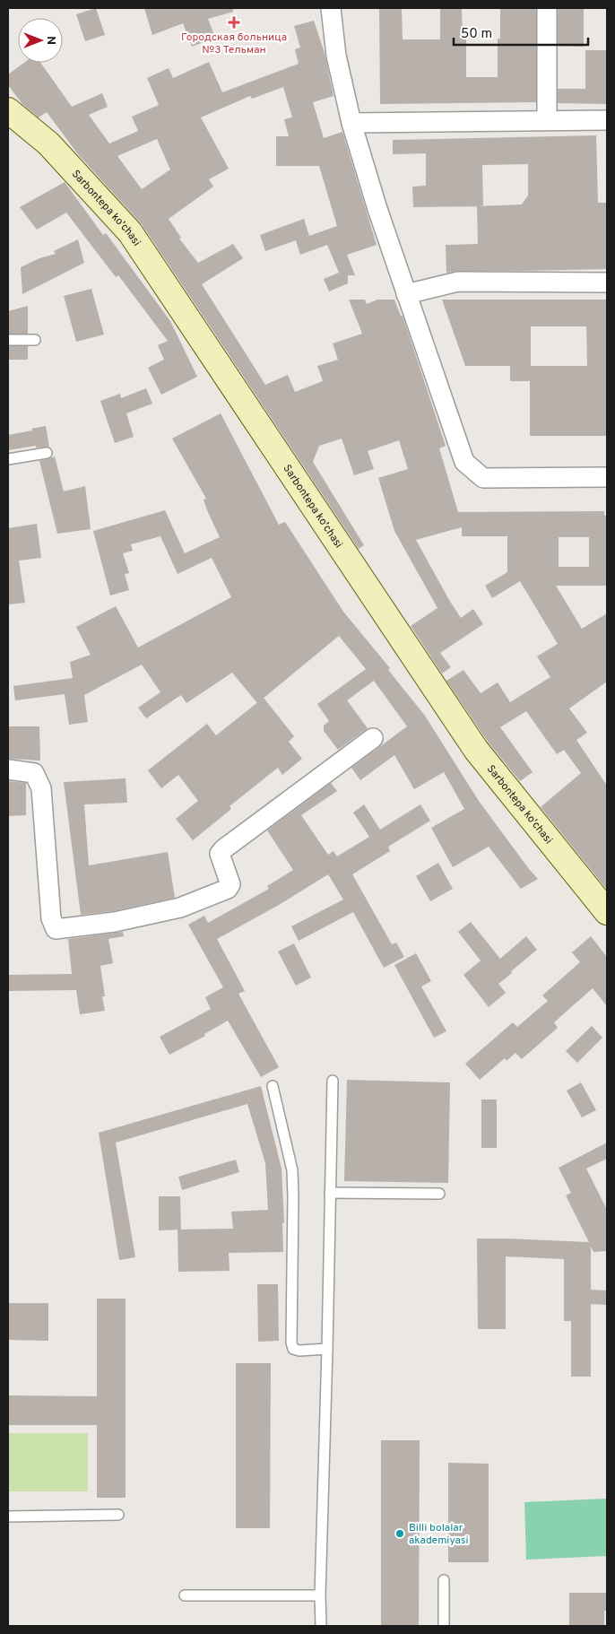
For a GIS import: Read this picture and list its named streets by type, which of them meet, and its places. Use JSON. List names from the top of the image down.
{
  "streets": {
    "street": ["Sarbontepa ko'chasi"]
  },
  "places": {
    "health": ["Городская больница №3 Тельман"],
    "other": ["Billi bolalar akademiyasi"]
  },
  "scale_bar": "50 m",
  "north": "right"
}
